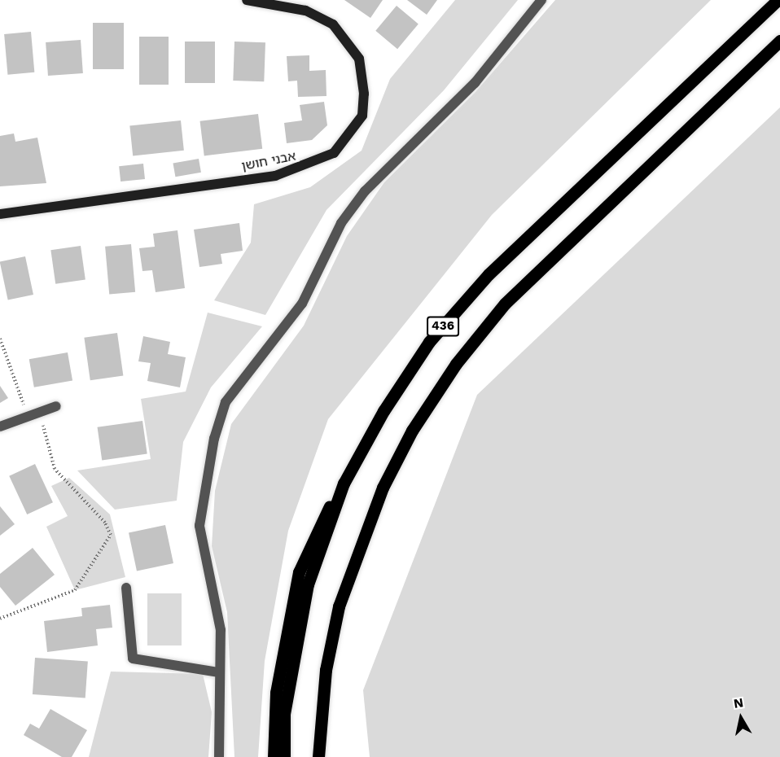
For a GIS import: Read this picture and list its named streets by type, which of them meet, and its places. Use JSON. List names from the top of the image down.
{
  "streets": {
    "main road": ["436"],
    "street": ["אבני חושן"]
  },
  "north": "top"
}
